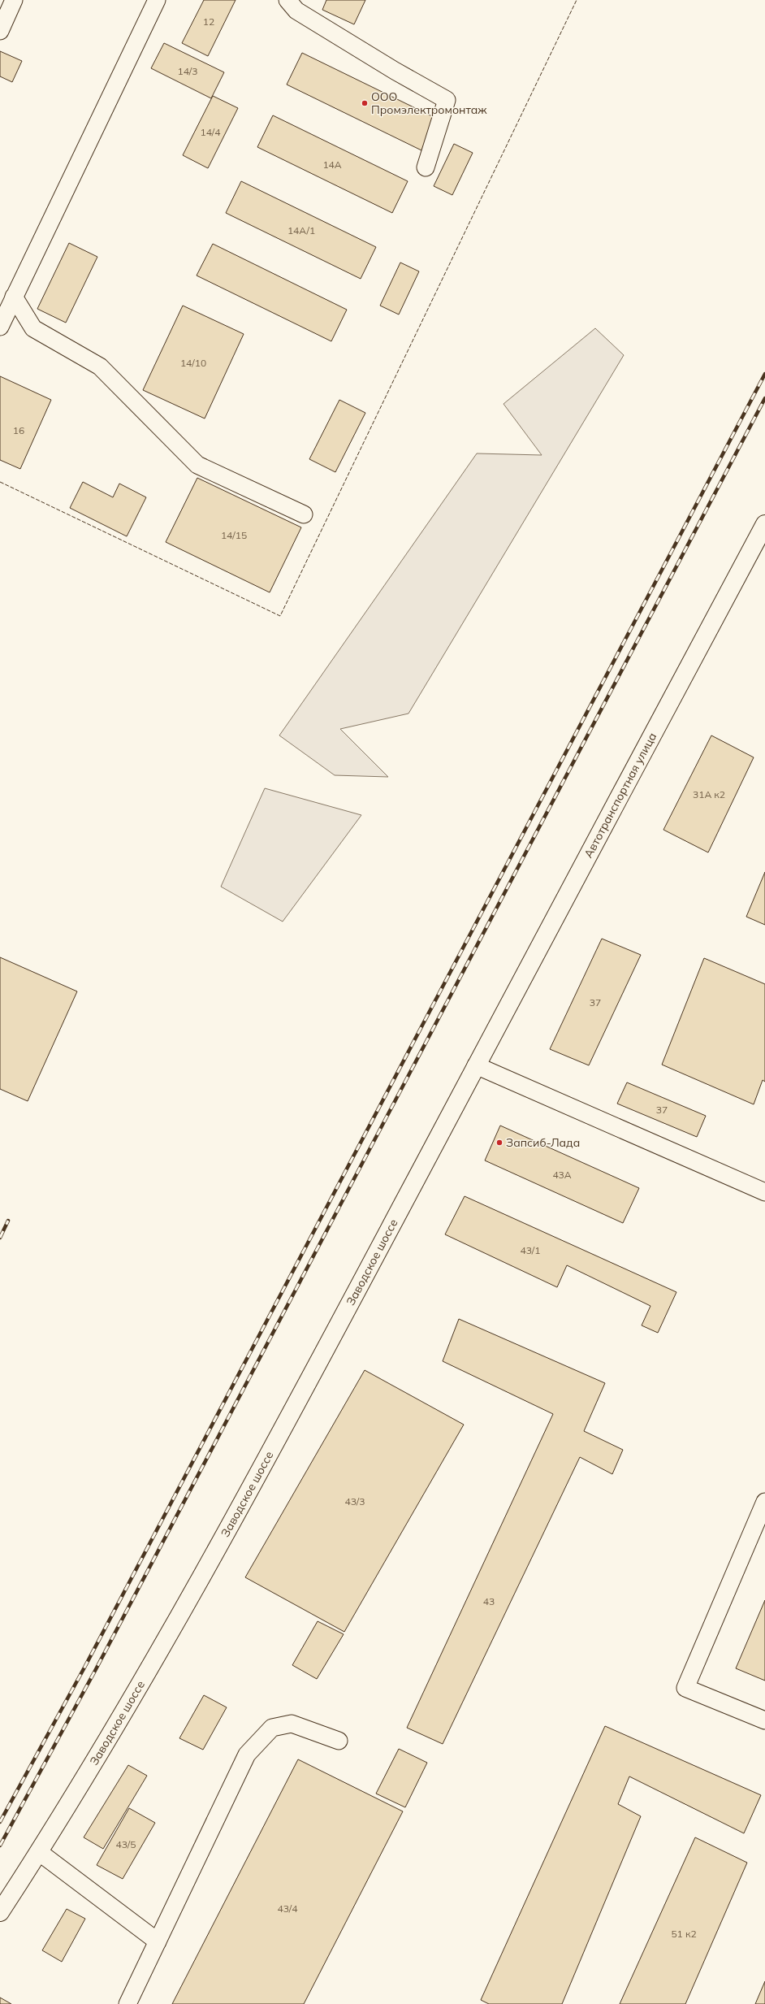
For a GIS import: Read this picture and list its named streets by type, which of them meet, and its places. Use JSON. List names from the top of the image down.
{
  "streets": {
    "main road": ["Автотранспортная улица", "Заводское шоссе"]
  },
  "crossings": [
    ["Автотранспортная улица", "Заводское шоссе"]
  ],
  "places": ["ООО Промэлектромонтаж", "Запсиб-Лада"],
  "house_numbers": [
    "12",
    "14/3",
    "14/4",
    "14А",
    "14А/1",
    "14/10",
    "16",
    "14/15",
    "31А к2",
    "37",
    "37",
    "43А",
    "43/1",
    "43/3",
    "43",
    "43/5",
    "43/4",
    "51 к2"
  ]
}
